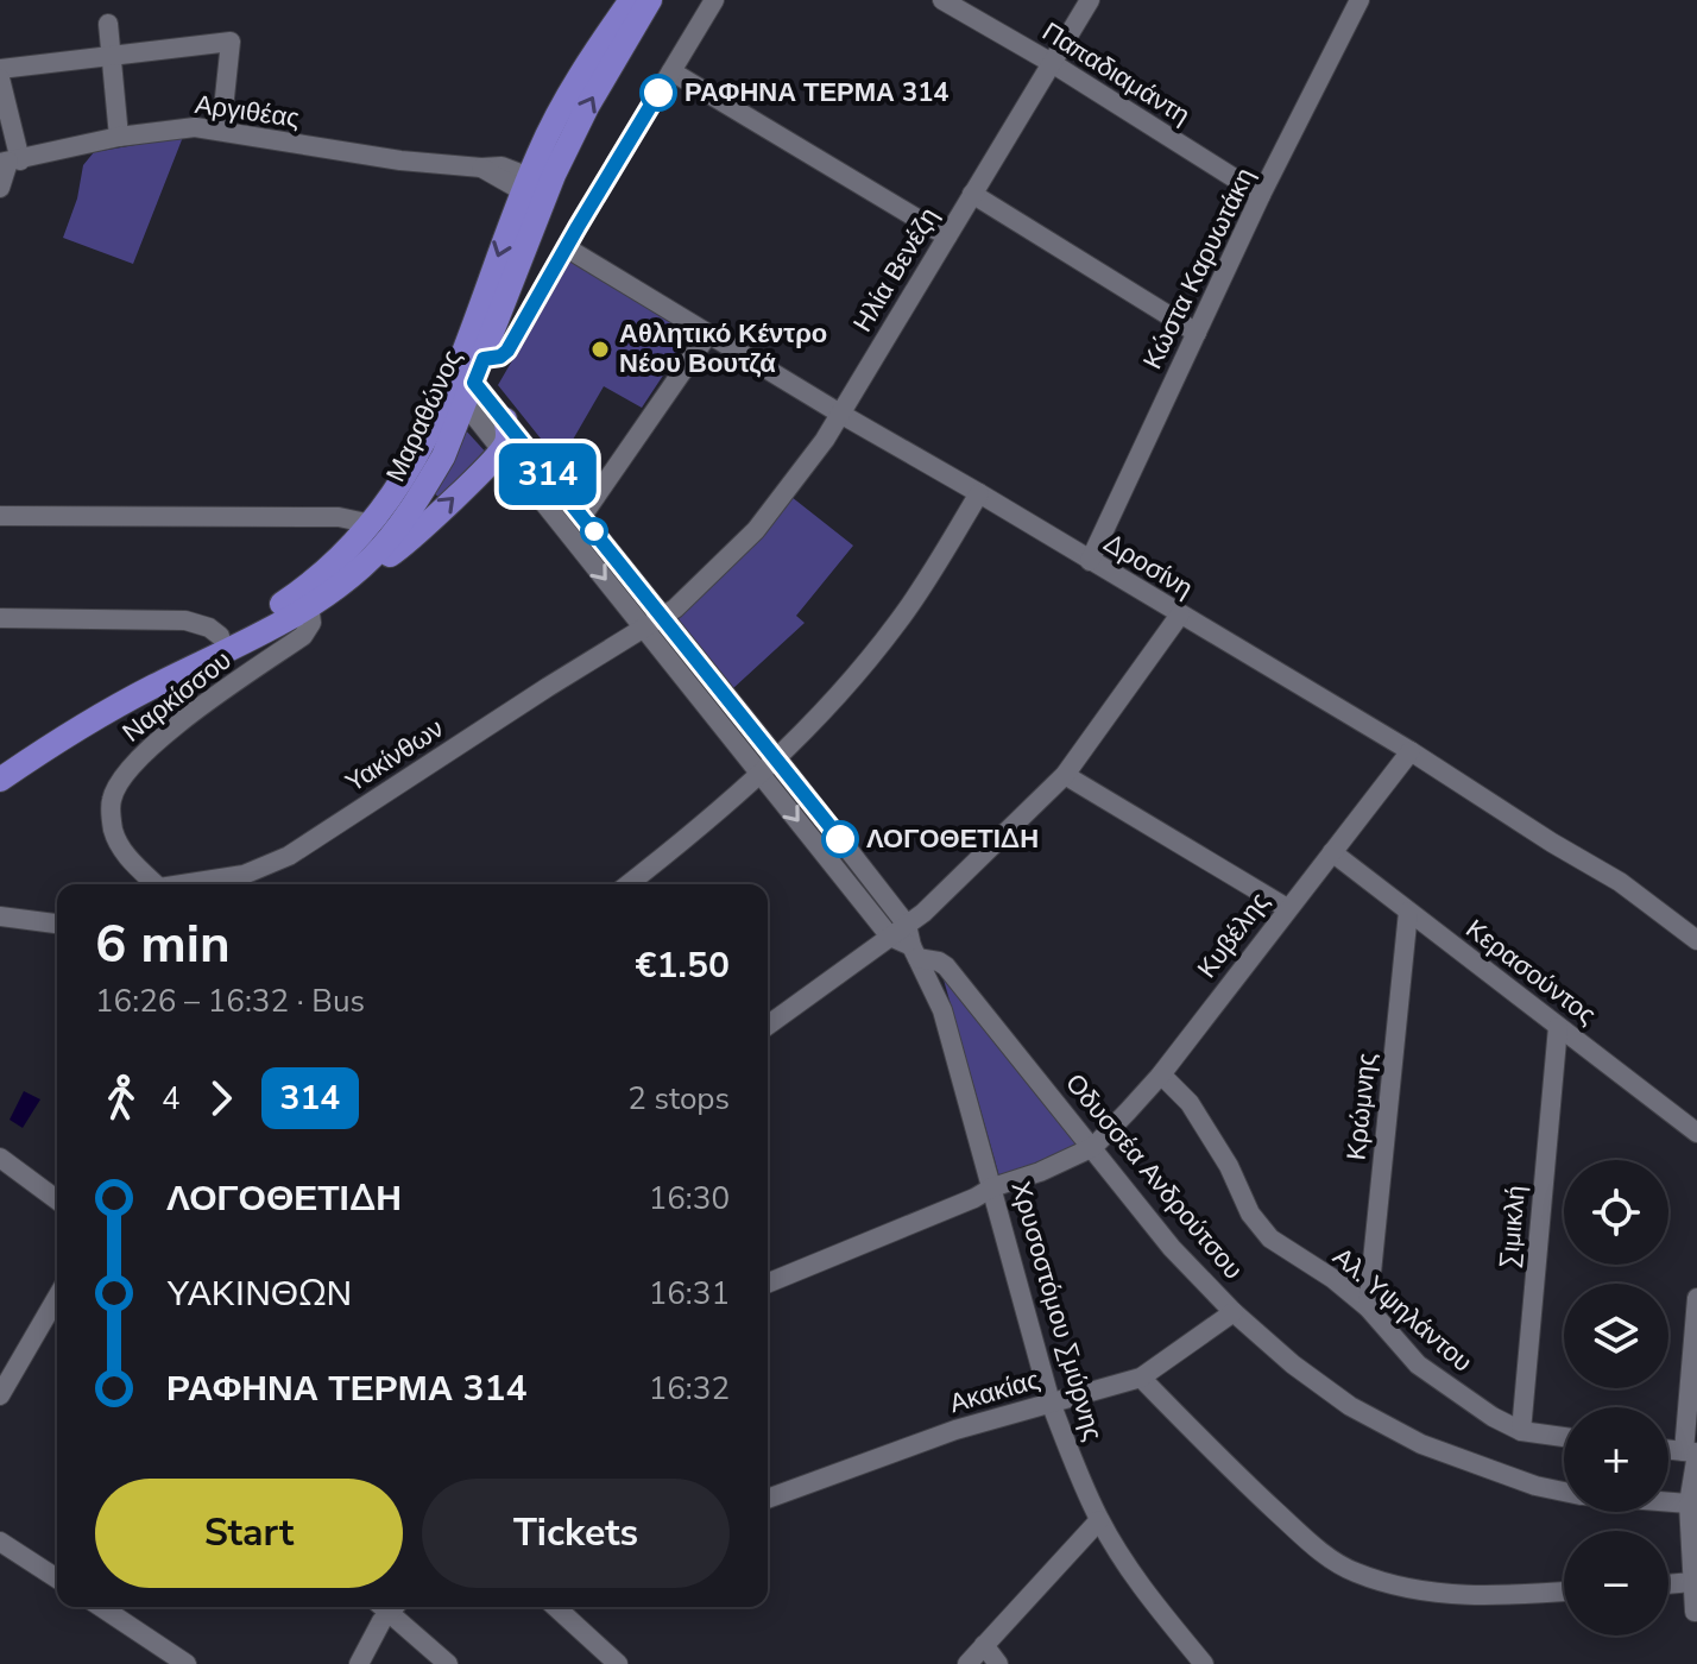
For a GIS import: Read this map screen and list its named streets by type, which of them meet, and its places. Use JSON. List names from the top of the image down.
{
  "streets": {
    "main road": ["Μαραθώνος"],
    "street": [
      "Παπαδιαμάντη",
      "Αργιθέας",
      "Κώστα Καρυωτάκη",
      "Ηλία Βενέζη",
      "Δροσίνη",
      "Ναρκίσσου",
      "Υακίνθων",
      "Κυβέλης",
      "Κερασούντος",
      "Κρώμνης",
      "Οδυσσέα Ανδρούτσου",
      "Σιμικλή",
      "Αλ. Υψηλάντου",
      "Χρυσοστόμου Σμύρνης",
      "Ακακίας"
    ]
  },
  "crossings": [
    ["Παπαδιαμάντη", "Κώστα Καρυωτάκη"],
    ["Παπαδιαμάντη", "Ηλία Βενέζη"],
    ["Αργιθέας", "Μαραθώνος"],
    ["Κώστα Καρυωτάκη", "Δροσίνη"],
    ["Ηλία Βενέζη", "Δροσίνη"],
    ["Ηλία Βενέζη", "Υακίνθων"],
    ["Ηλία Βενέζη", "Χρυσοστόμου Σμύρνης"],
    ["Μαραθώνος", "Ναρκίσσου"],
    ["Μαραθώνος", "Χρυσοστόμου Σμύρνης"],
    ["Δροσίνη", "Κυβέλης"],
    ["Υακίνθων", "Χρυσοστόμου Σμύρνης"],
    ["Κυβέλης", "Κερασούντος"],
    ["Κυβέλης", "Οδυσσέα Ανδρούτσου"],
    ["Κυβέλης", "Αλ. Υψηλάντου"],
    ["Κερασούντος", "Κρώμνης"],
    ["Κερασούντος", "Σιμικλή"],
    ["Κρώμνης", "Αλ. Υψηλάντου"],
    ["Οδυσσέα Ανδρούτσου", "Χρυσοστόμου Σμύρνης"],
    ["Οδυσσέα Ανδρούτσου", "Ακακίας"],
    ["Σιμικλή", "Αλ. Υψηλάντου"],
    ["Χρυσοστόμου Σμύρνης", "Ακακίας"]
  ],
  "places": ["ΡΑΦΗΝΑ ΤΕΡΜΑ 314", "Αθλητικό Κέντρο Νέου Βουτζά", "ΛΟΓΟΘΕΤΙΔΗ"],
  "lines": ["bus line 314"],
  "page": {
    "on_map": "314",
    "heading": ["6 min", "16:26 – 16:32 · Bus", "€1.50"],
    "legs": ["4", "314", "2 stops"],
    "list": [
      {
        "name": "ΛΟΓΟΘΕΤΙΔΗ",
        "value": "16:30"
      },
      {
        "name": "ΥΑΚΙΝΘΩΝ",
        "value": "16:31"
      },
      {
        "name": "ΡΑΦΗΝΑ ΤΕΡΜΑ 314",
        "value": "16:32"
      }
    ],
    "map_buttons": ["+", "−"],
    "buttons": ["Start", "Tickets"]
  }
}
